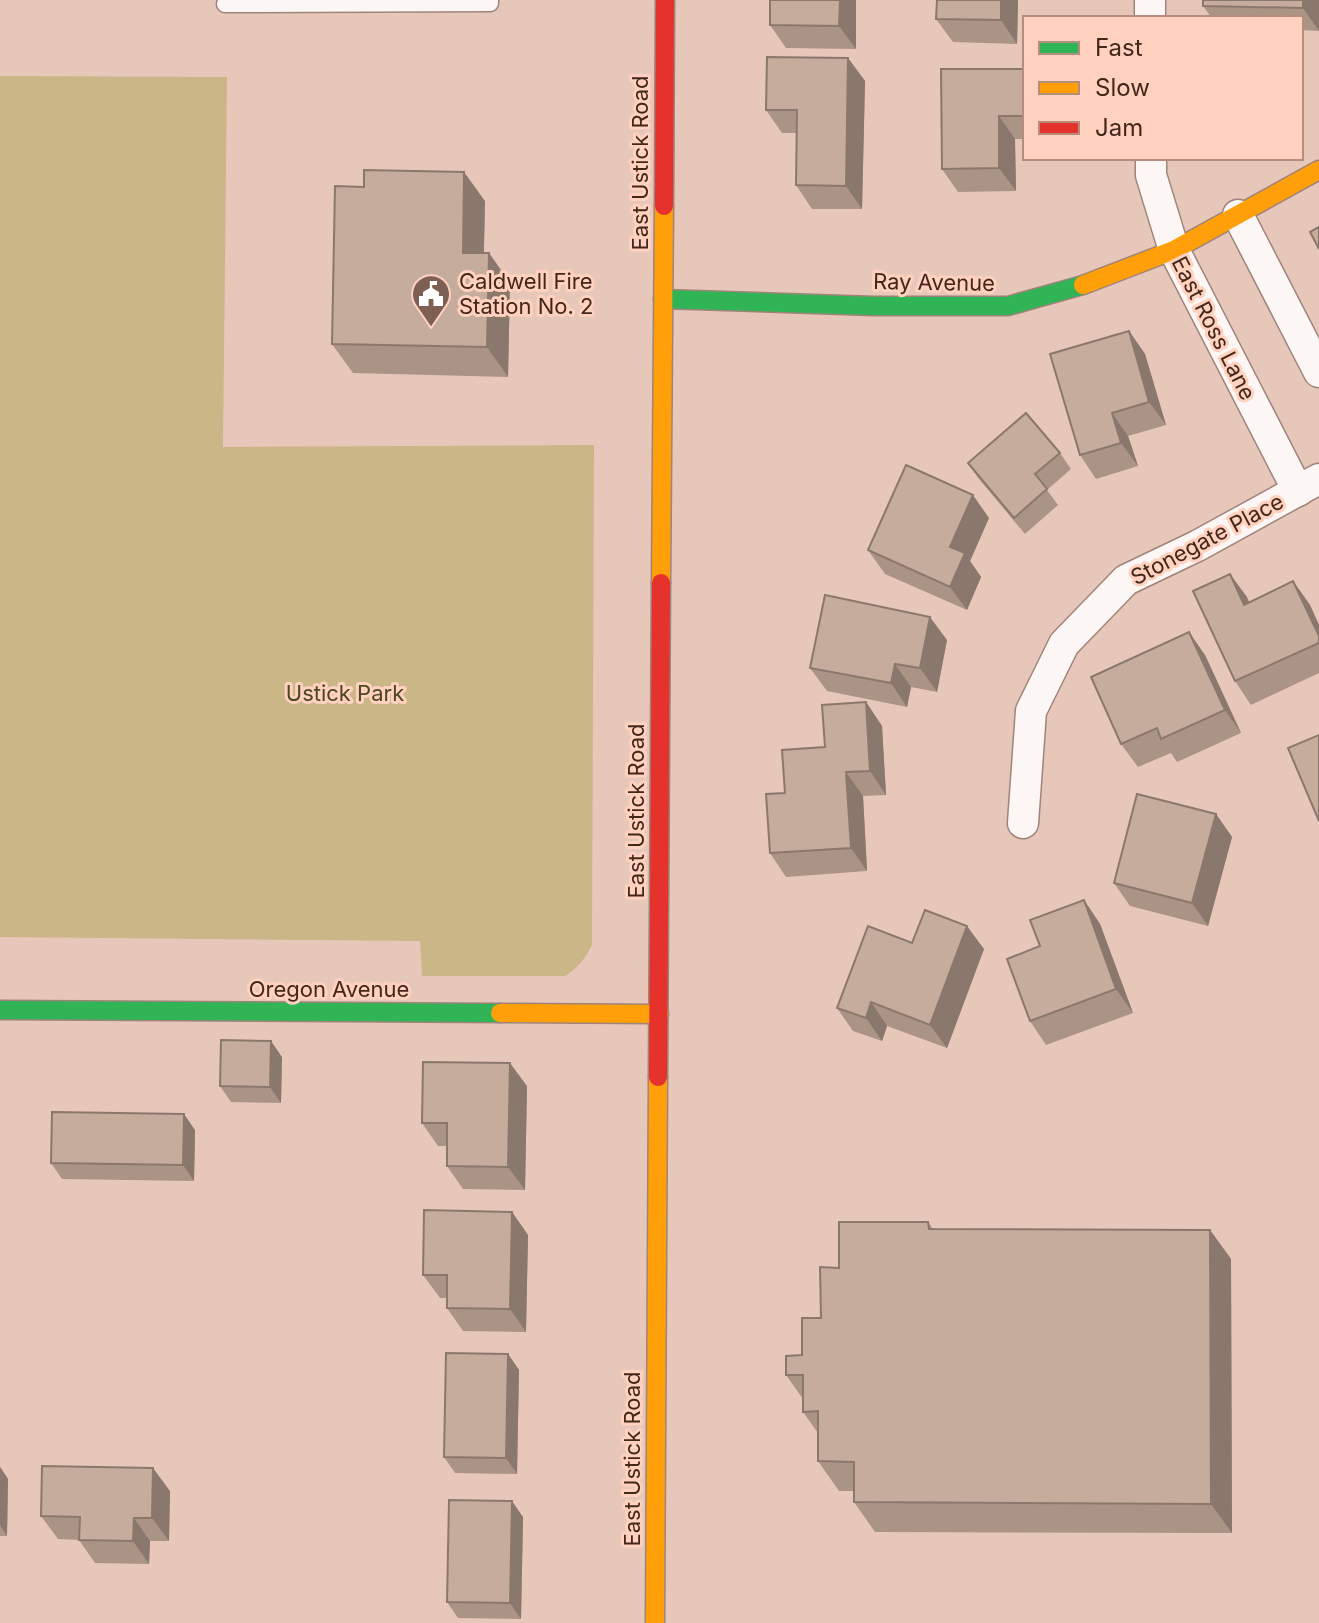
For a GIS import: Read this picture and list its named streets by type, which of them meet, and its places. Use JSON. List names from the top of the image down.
{
  "streets": {
    "main road": ["East Ustick Road", "Ray Avenue", "Oregon Avenue"],
    "street": ["East Ross Lane", "Stonegate Place"]
  },
  "crossings": [
    ["East Ustick Road", "Ray Avenue"],
    ["East Ustick Road", "Oregon Avenue"],
    ["Ray Avenue", "East Ross Lane"],
    ["East Ross Lane", "Stonegate Place"]
  ],
  "parks": ["Ustick Park"],
  "places": {
    "public building": ["Caldwell Fire Station No. 2"]
  },
  "legend": ["Fast", "Slow", "Jam"]
}
